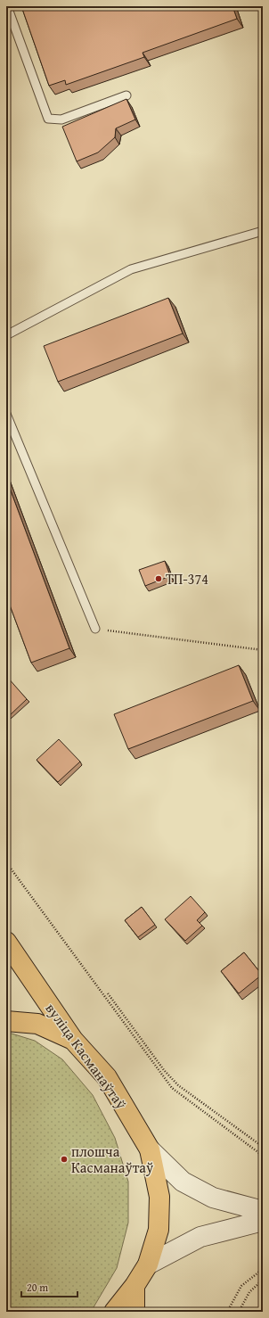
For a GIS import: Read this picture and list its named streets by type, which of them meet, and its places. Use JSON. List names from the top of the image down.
{
  "streets": {
    "main road": ["вуліца Касманаўтаў"]
  },
  "places": ["ТП-374", "плошча Касманаўтаў"],
  "scale_bar": "20 m"
}
